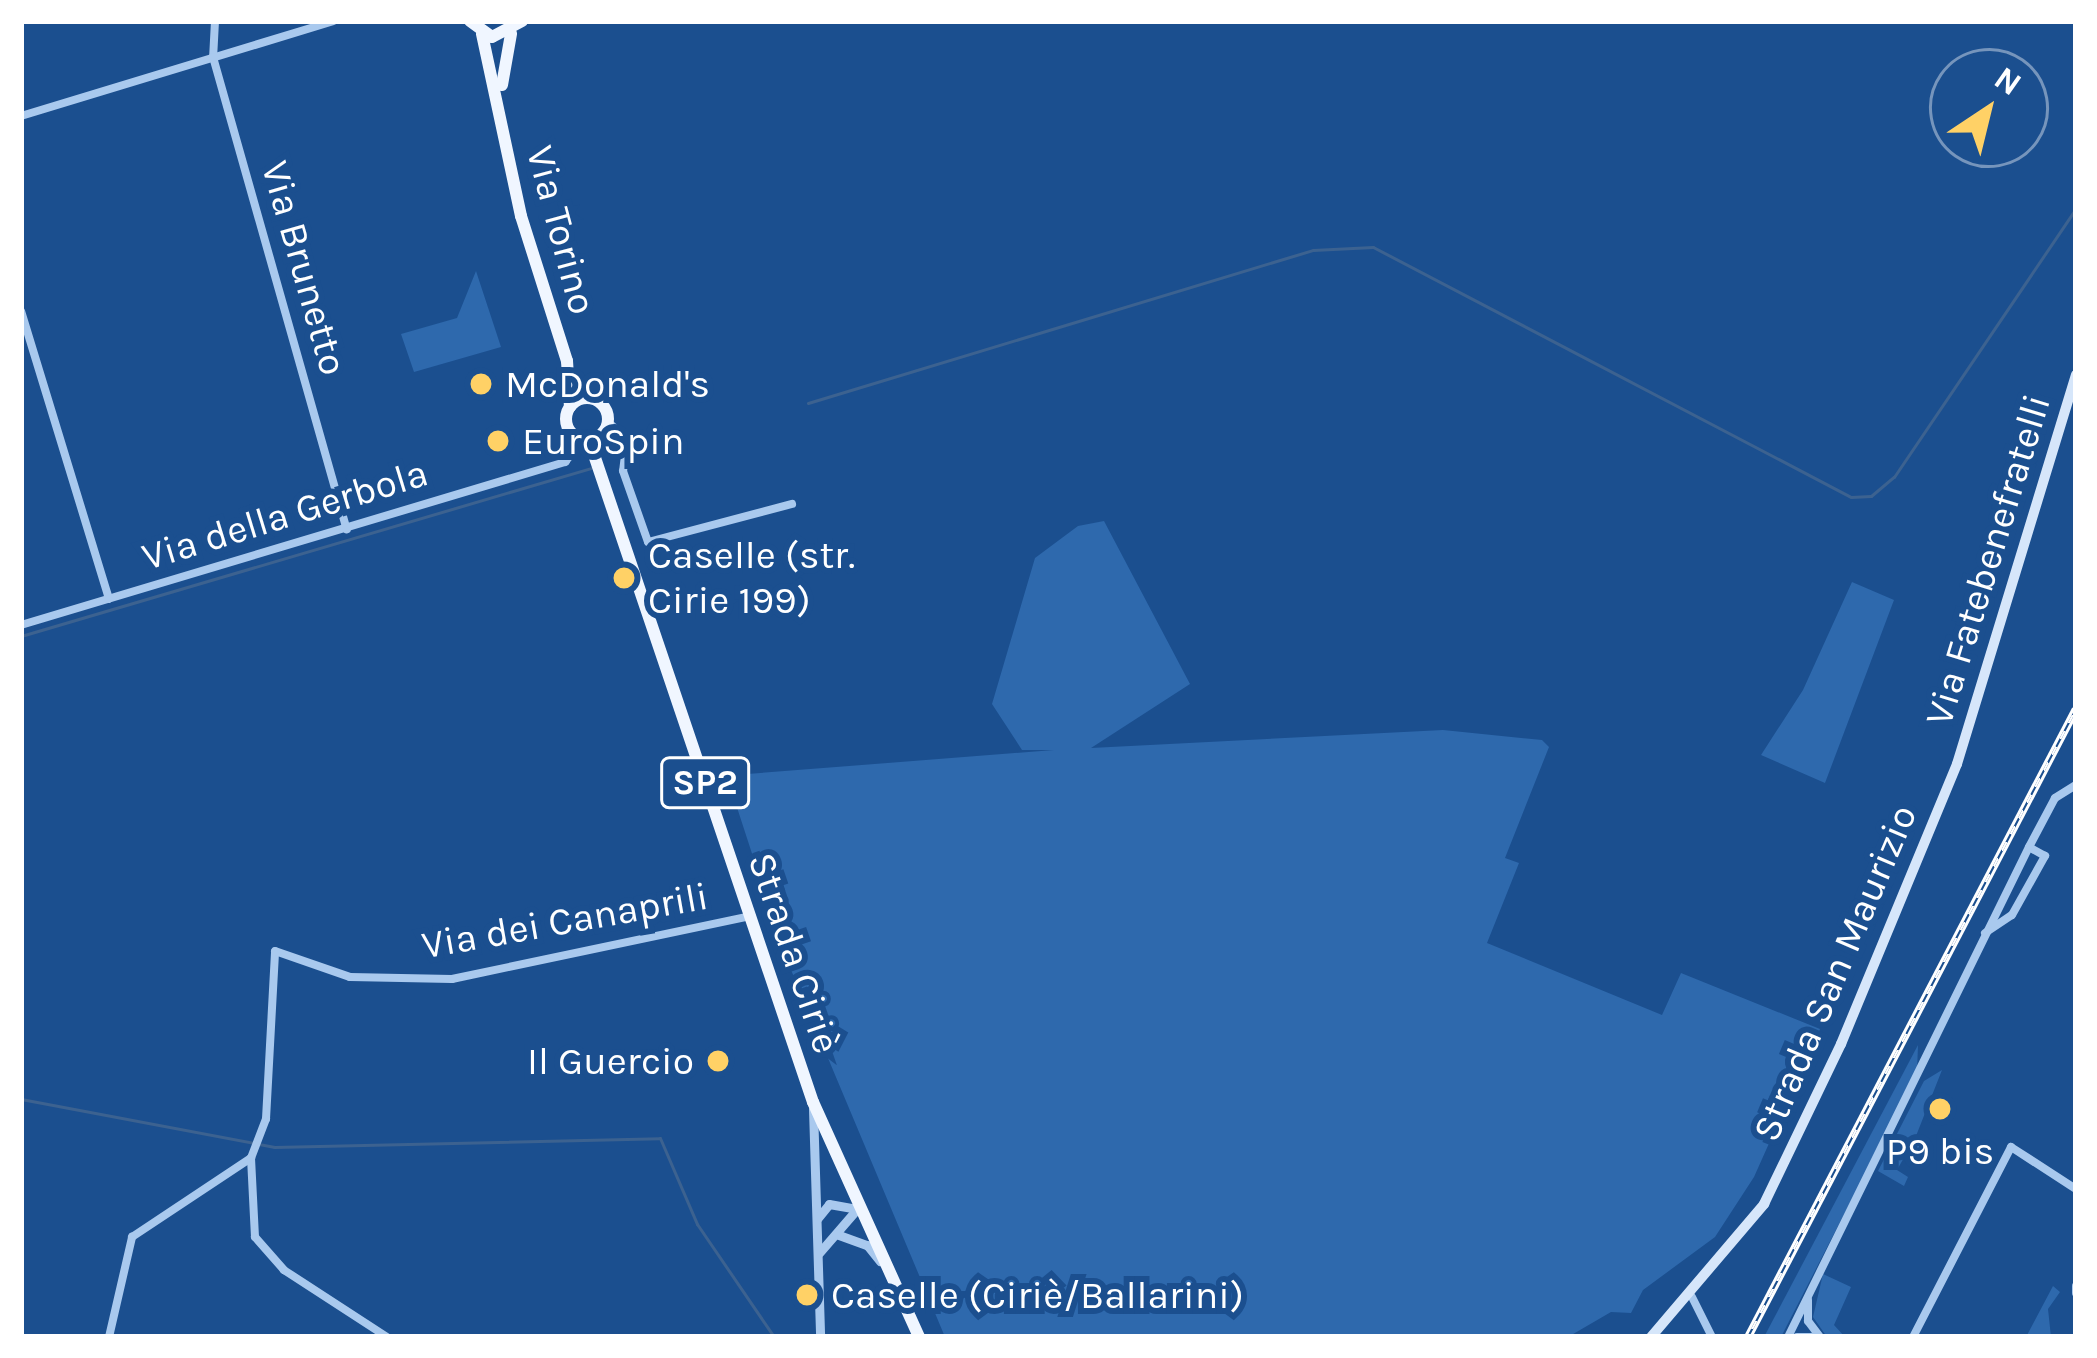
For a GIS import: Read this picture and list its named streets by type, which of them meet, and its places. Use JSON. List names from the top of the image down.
{
  "streets": {
    "main road": [
      "Via Torino",
      "Via Fatebenefratelli",
      "SP2",
      "Strada Ciriè",
      "Strada San Maurizio"
    ],
    "street": ["Via Brunetto", "Via della Gerbola", "Via dei Canaprili"]
  },
  "crossings": [
    ["Via Torino", "Strada Ciriè"],
    ["Via Brunetto", "Via della Gerbola"],
    ["Via Fatebenefratelli", "Strada San Maurizio"],
    ["SP2", "Strada Ciriè"],
    ["Via dei Canaprili", "Strada Ciriè"]
  ],
  "places": [
    "McDonald's",
    "EuroSpin",
    "Caselle (str. Cirie 199)",
    "Il Guercio",
    "P9 bis",
    "Caselle (Ciriè/Ballarini)"
  ],
  "north": "top right"
}
